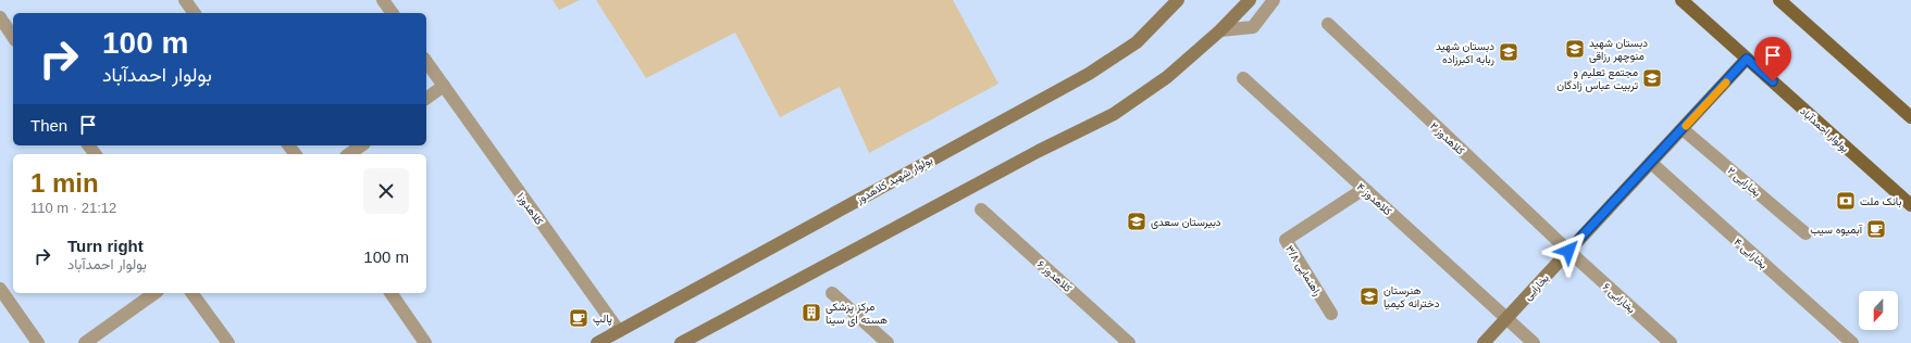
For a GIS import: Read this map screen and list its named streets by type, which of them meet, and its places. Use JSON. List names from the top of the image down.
{
  "streets": {
    "main road": ["بولوار احمدآباد", "بولوار شهید کلاهدوز", "بخارایی"],
    "street": [
      "کلاهدوز ۲",
      "بخارایی ۲",
      "کلاهدوز ۴",
      "کلاهدوز۱",
      "بخارایی ۴",
      "راهنمایی ۳/۸",
      "کلاهدوز ۶",
      "بخارایی ۶"
    ]
  },
  "crossings": [
    ["بولوار احمدآباد", "بخارایی"],
    ["کلاهدوز ۲", "بخارایی"],
    ["کلاهدوز ۲", "بخارایی ۶"],
    ["بولوار شهید کلاهدوز", "کلاهدوز۱"],
    ["بخارایی ۲", "بخارایی"],
    ["کلاهدوز ۴", "راهنمایی ۳/۸"],
    ["کلاهدوز ۴", "بخارایی"],
    ["بخارایی ۴", "بخارایی"],
    ["بخارایی", "بخارایی ۶"]
  ],
  "places": {
    "school or university": [
      "دبستان شهید منوچهر رزاقی",
      "دبستان شهید ربابه اکبرزاده",
      "مجتمع تعلیم و تربیت عباس زادگان",
      "دبیرستان سعدی",
      "هنرستان دخترانه کیمیا"
    ],
    "bank": ["بانک ملت"],
    "cafe": ["آبمیوه سیب", "پالپ"],
    "building": ["مرکز پزشکی هسته ای سینا"]
  },
  "north": "bottom",
  "page": {
    "turn": ["100 m", "بولوار احمدآباد"],
    "then": "Then",
    "heading": ["1 min", "110 m · 21:12"],
    "list": [
      {
        "name": "Turn right",
        "note": "بولوار احمدآباد",
        "value": "100 m"
      }
    ]
  }
}
